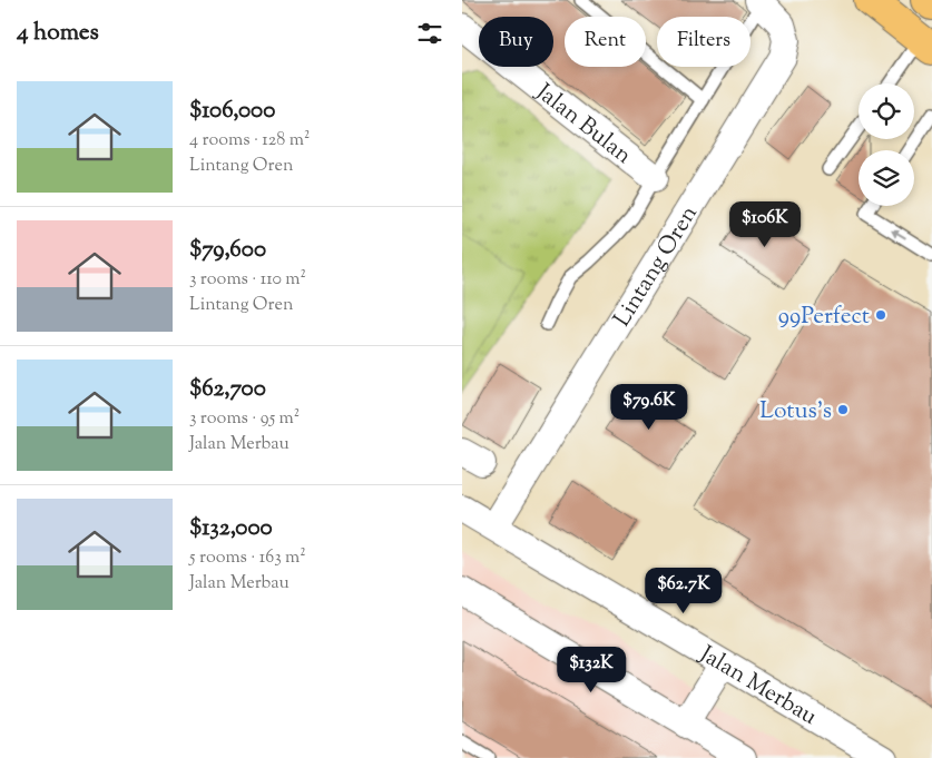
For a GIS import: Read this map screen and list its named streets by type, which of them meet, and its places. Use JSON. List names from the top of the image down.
{
  "streets": {
    "street": ["Jalan Bulan", "Lintang Oren", "Jalan Merbau"]
  },
  "crossings": [
    ["Lintang Oren", "Jalan Merbau"]
  ],
  "places": ["99Perfect", "Lotus's"],
  "page": {
    "heading": "4 homes",
    "chip": ["Buy", "Rent", "Filters"],
    "list": [
      {
        "name": "$106,000",
        "note": "4 rooms · 128 m² · Lintang Oren"
      },
      {
        "name": "$79,600",
        "note": "3 rooms · 110 m² · Lintang Oren"
      },
      {
        "name": "$62,700",
        "note": "3 rooms · 95 m² · Jalan Merbau"
      },
      {
        "name": "$132,000",
        "note": "5 rooms · 163 m² · Jalan Merbau"
      }
    ],
    "price": [
      "$106K",
      "$79.6K",
      "$62.7K",
      "$132K"
    ]
  }
}
